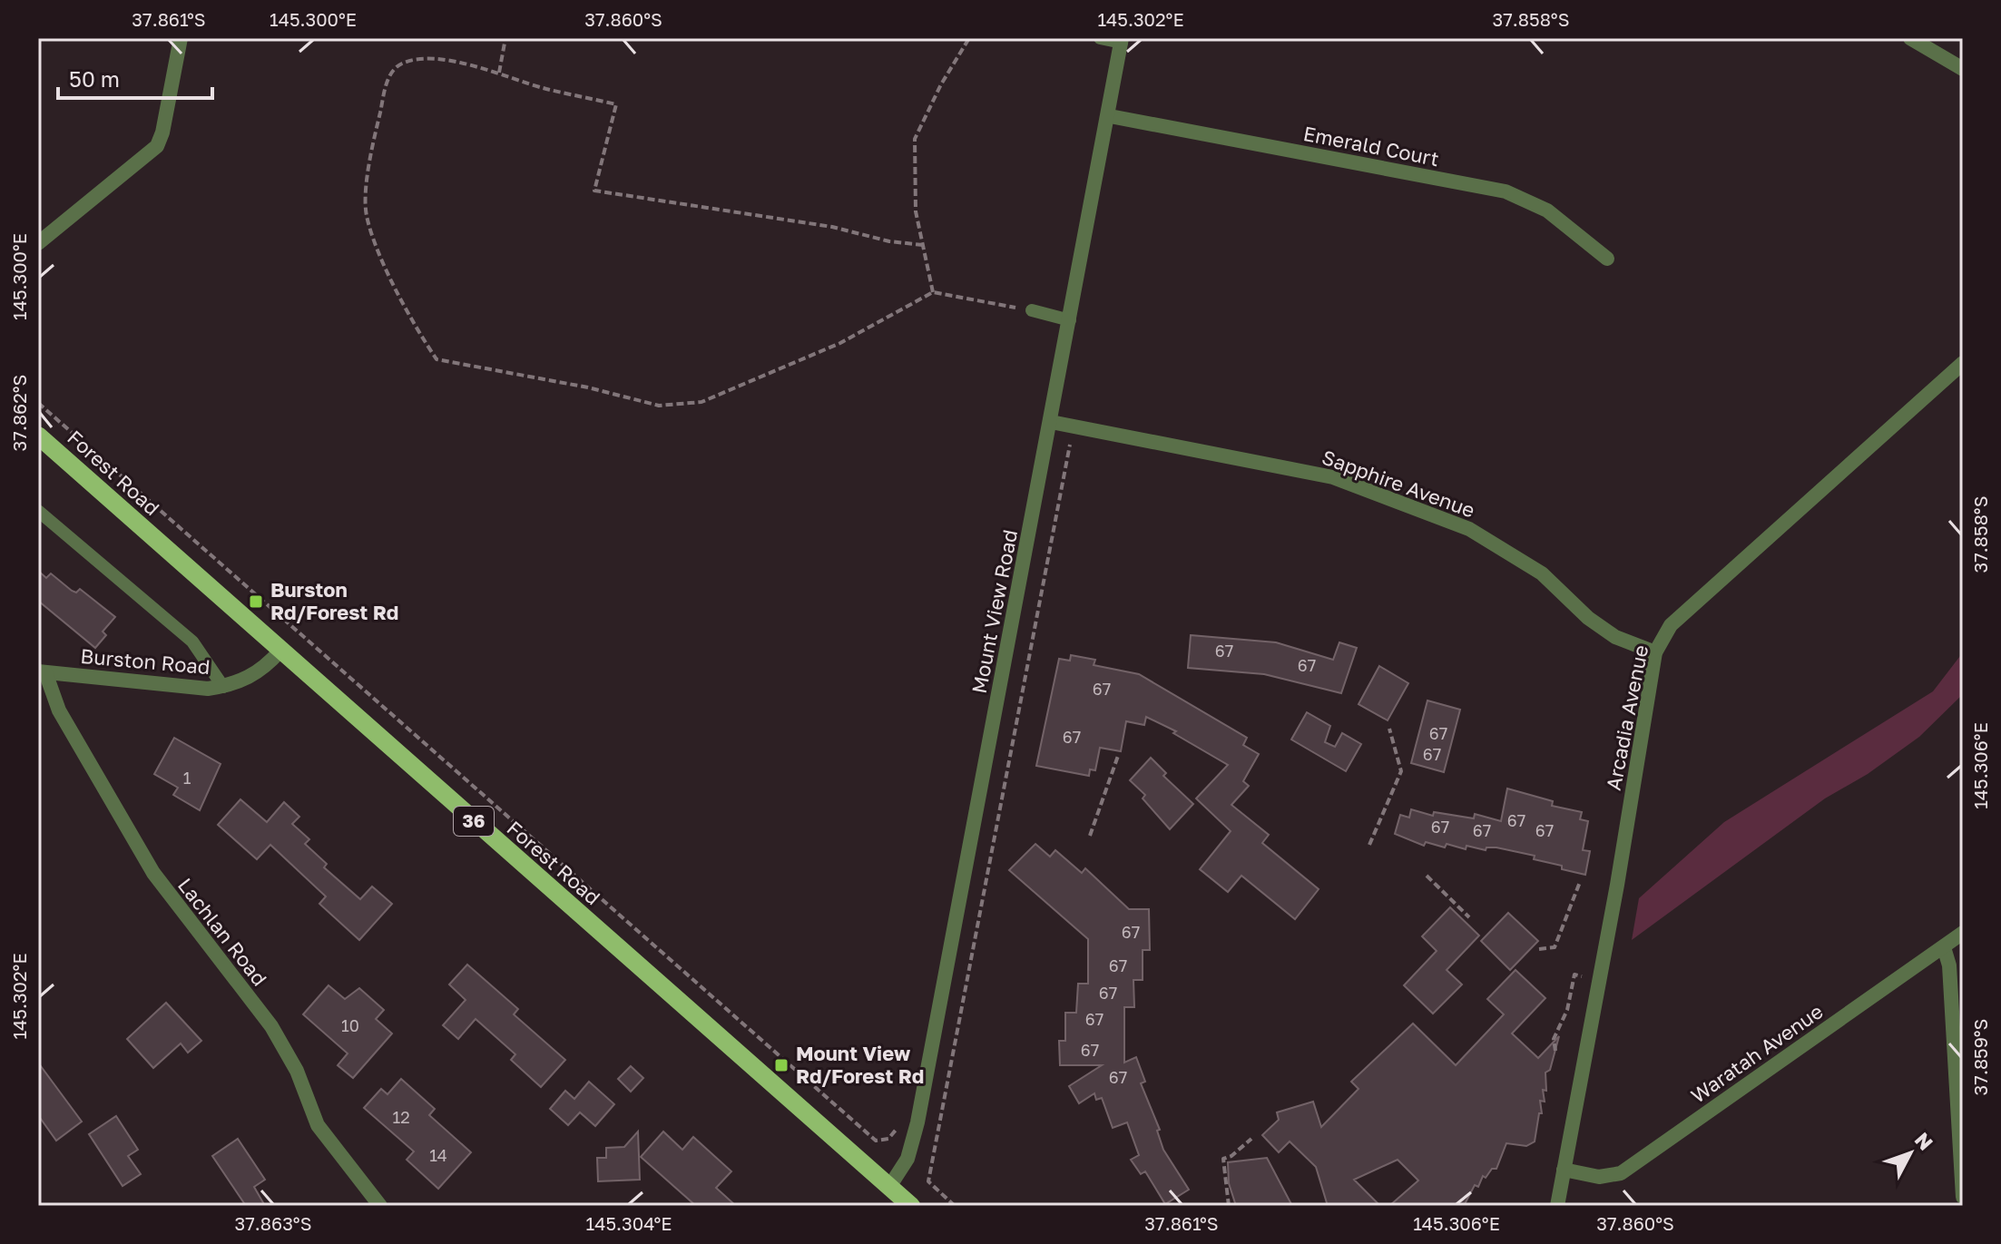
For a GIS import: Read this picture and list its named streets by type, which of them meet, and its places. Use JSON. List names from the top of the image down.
{
  "streets": {
    "main road": ["Forest Road", "36"],
    "street": [
      "Emerald Court",
      "Sapphire Avenue",
      "Mount View Road",
      "Burston Road",
      "Arcadia Avenue",
      "Lachlan Road",
      "Waratah Avenue"
    ]
  },
  "crossings": [
    ["Emerald Court", "Mount View Road"],
    ["Forest Road", "Mount View Road"],
    ["Forest Road", "Burston Road"],
    ["Sapphire Avenue", "Mount View Road"],
    ["Sapphire Avenue", "Arcadia Avenue"],
    ["Burston Road", "Lachlan Road"],
    ["Arcadia Avenue", "Waratah Avenue"]
  ],
  "places": {
    "transit": ["Burston Rd/Forest Rd", "Mount View Rd/Forest Rd"]
  },
  "house_numbers": [
    "67",
    "67",
    "67",
    "67",
    "67",
    "67",
    "1",
    "67",
    "67",
    "67",
    "67",
    "67",
    "67",
    "67",
    "67",
    "10",
    "67",
    "67",
    "12",
    "14"
  ],
  "scale_bar": "50 m",
  "north": "top right",
  "coordinates": [
    "37.861°S",
    "145.300°E",
    "37.860°S",
    "145.302°E",
    "37.858°S",
    "37.862°S",
    "145.306°E",
    "37.859°S",
    "37.863°S",
    "145.304°E"
  ]
}
